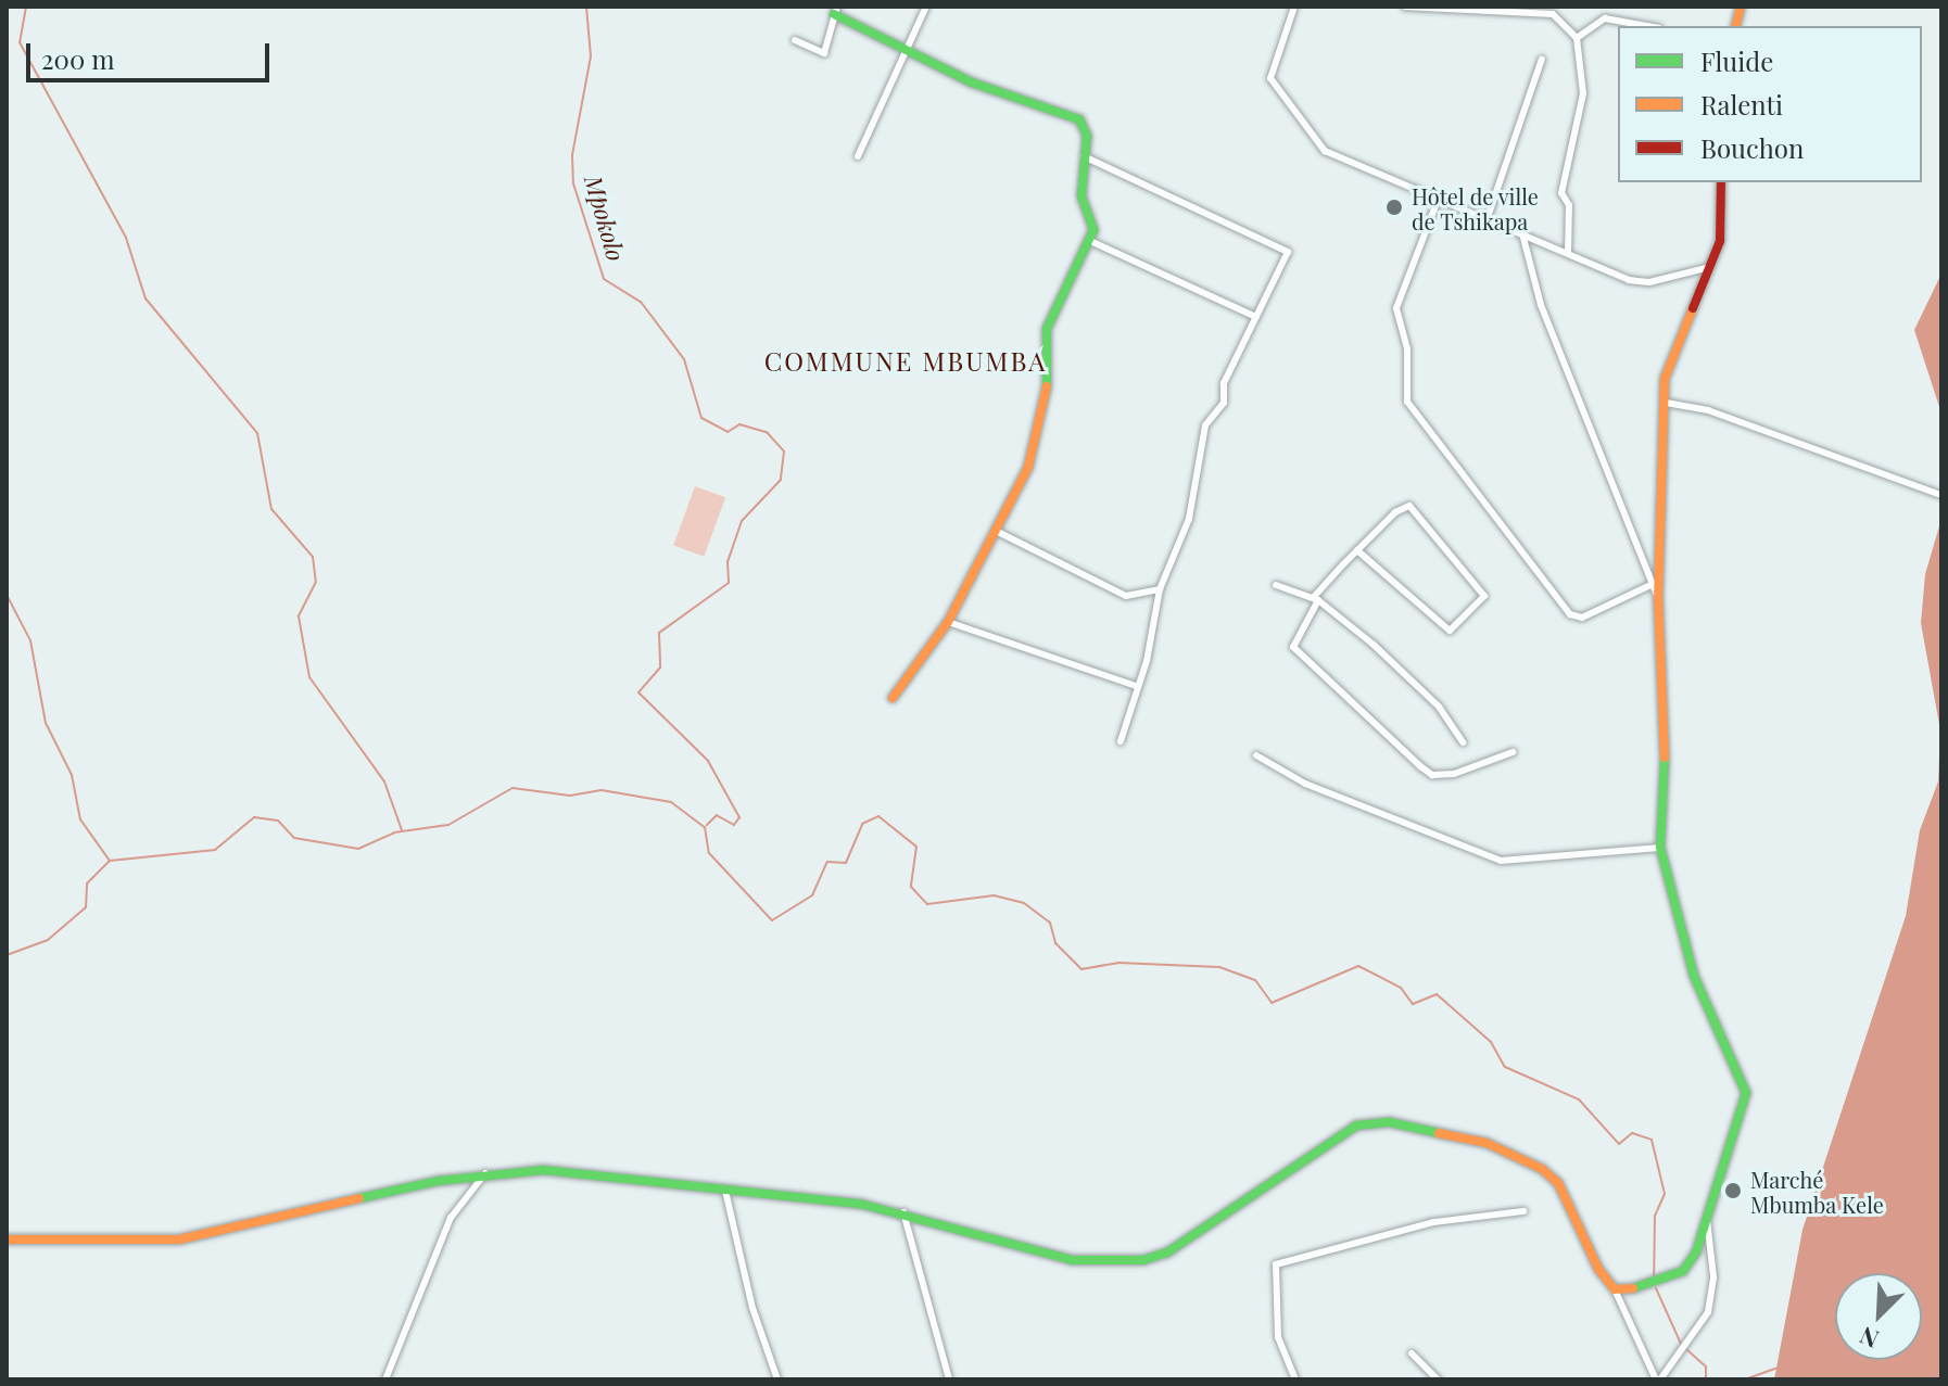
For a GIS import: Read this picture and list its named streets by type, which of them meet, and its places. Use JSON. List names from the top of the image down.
{
  "districts": ["COMMUNE MBUMBA"],
  "water": ["Mpokolo"],
  "places": ["Hôtel de ville de Tshikapa", "Marché Mbumba Kele"],
  "legend": ["Fluide", "Ralenti", "Bouchon"],
  "scale_bar": "200 m",
  "north": "bottom left"
}
